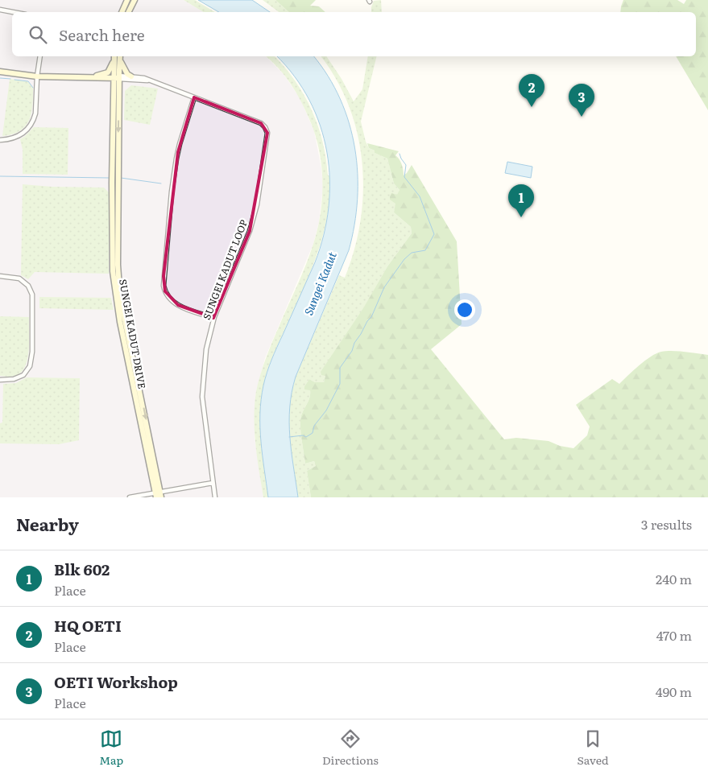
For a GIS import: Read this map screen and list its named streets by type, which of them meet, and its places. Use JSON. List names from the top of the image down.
{
  "streets": {
    "main road": ["SUNGEI KADUT DRIVE"],
    "street": ["SUNGEI KADUT LOOP"]
  },
  "crossings": [
    ["SUNGEI KADUT LOOP", "SUNGEI KADUT DRIVE"]
  ],
  "water": ["Sungei Kadut"],
  "page": {
    "search": "Search here",
    "pins": ["2", "3", "1"],
    "heading": ["Nearby", "3 results"],
    "list": [
      {
        "mark": "1",
        "name": "Blk 602",
        "note": "Place",
        "value": "240 m"
      },
      {
        "mark": "2",
        "name": "HQ OETI",
        "note": "Place",
        "value": "470 m"
      },
      {
        "mark": "3",
        "name": "OETI Workshop",
        "note": "Place",
        "value": "490 m"
      }
    ],
    "nav": ["Map", "Directions", "Saved"]
  }
}
